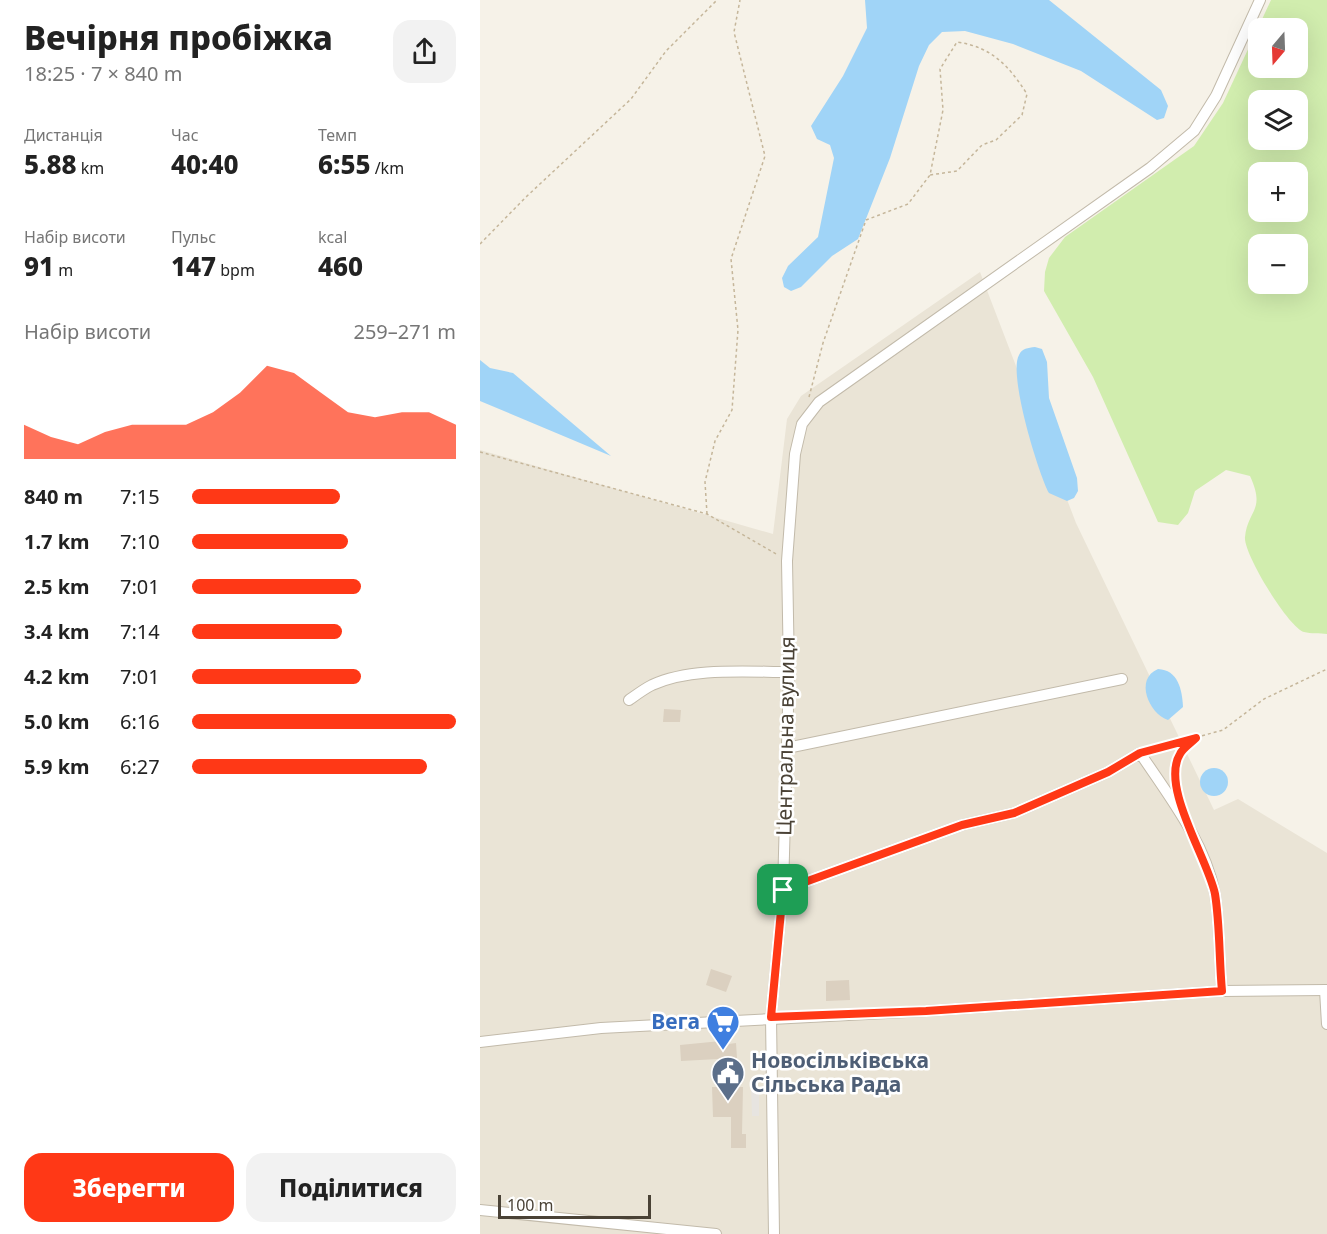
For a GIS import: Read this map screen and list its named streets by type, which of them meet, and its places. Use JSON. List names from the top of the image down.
{
  "streets": {
    "street": ["Центральна вулиця"]
  },
  "places": {
    "supermarket": ["Вега"],
    "public building": ["Новосільківська Сільська Рада"]
  },
  "scale_bar": "100 m",
  "north": "bottom",
  "page": {
    "heading": ["Вечірня пробіжка", "18:25 · 7 × 840 m"],
    "map_buttons": ["+", "−"],
    "stats": [
      ["Дистанція", "5.88 km"],
      ["Час", "40:40"],
      ["Темп", "6:55 /km"],
      ["Набір висоти", "91 m"],
      ["Пульс", "147 bpm"],
      ["kcal", "460"]
    ],
    "chart": ["Набір висоти", "259–271 m"],
    "list": [
      {
        "name": "840 m",
        "note": "7:15"
      },
      {
        "name": "1.7 km",
        "note": "7:10"
      },
      {
        "name": "2.5 km",
        "note": "7:01"
      },
      {
        "name": "3.4 km",
        "note": "7:14"
      },
      {
        "name": "4.2 km",
        "note": "7:01"
      },
      {
        "name": "5.0 km",
        "note": "6:16"
      },
      {
        "name": "5.9 km",
        "note": "6:27"
      }
    ],
    "buttons": ["Зберегти", "Поділитися"],
    "scale": "100 m"
  }
}
